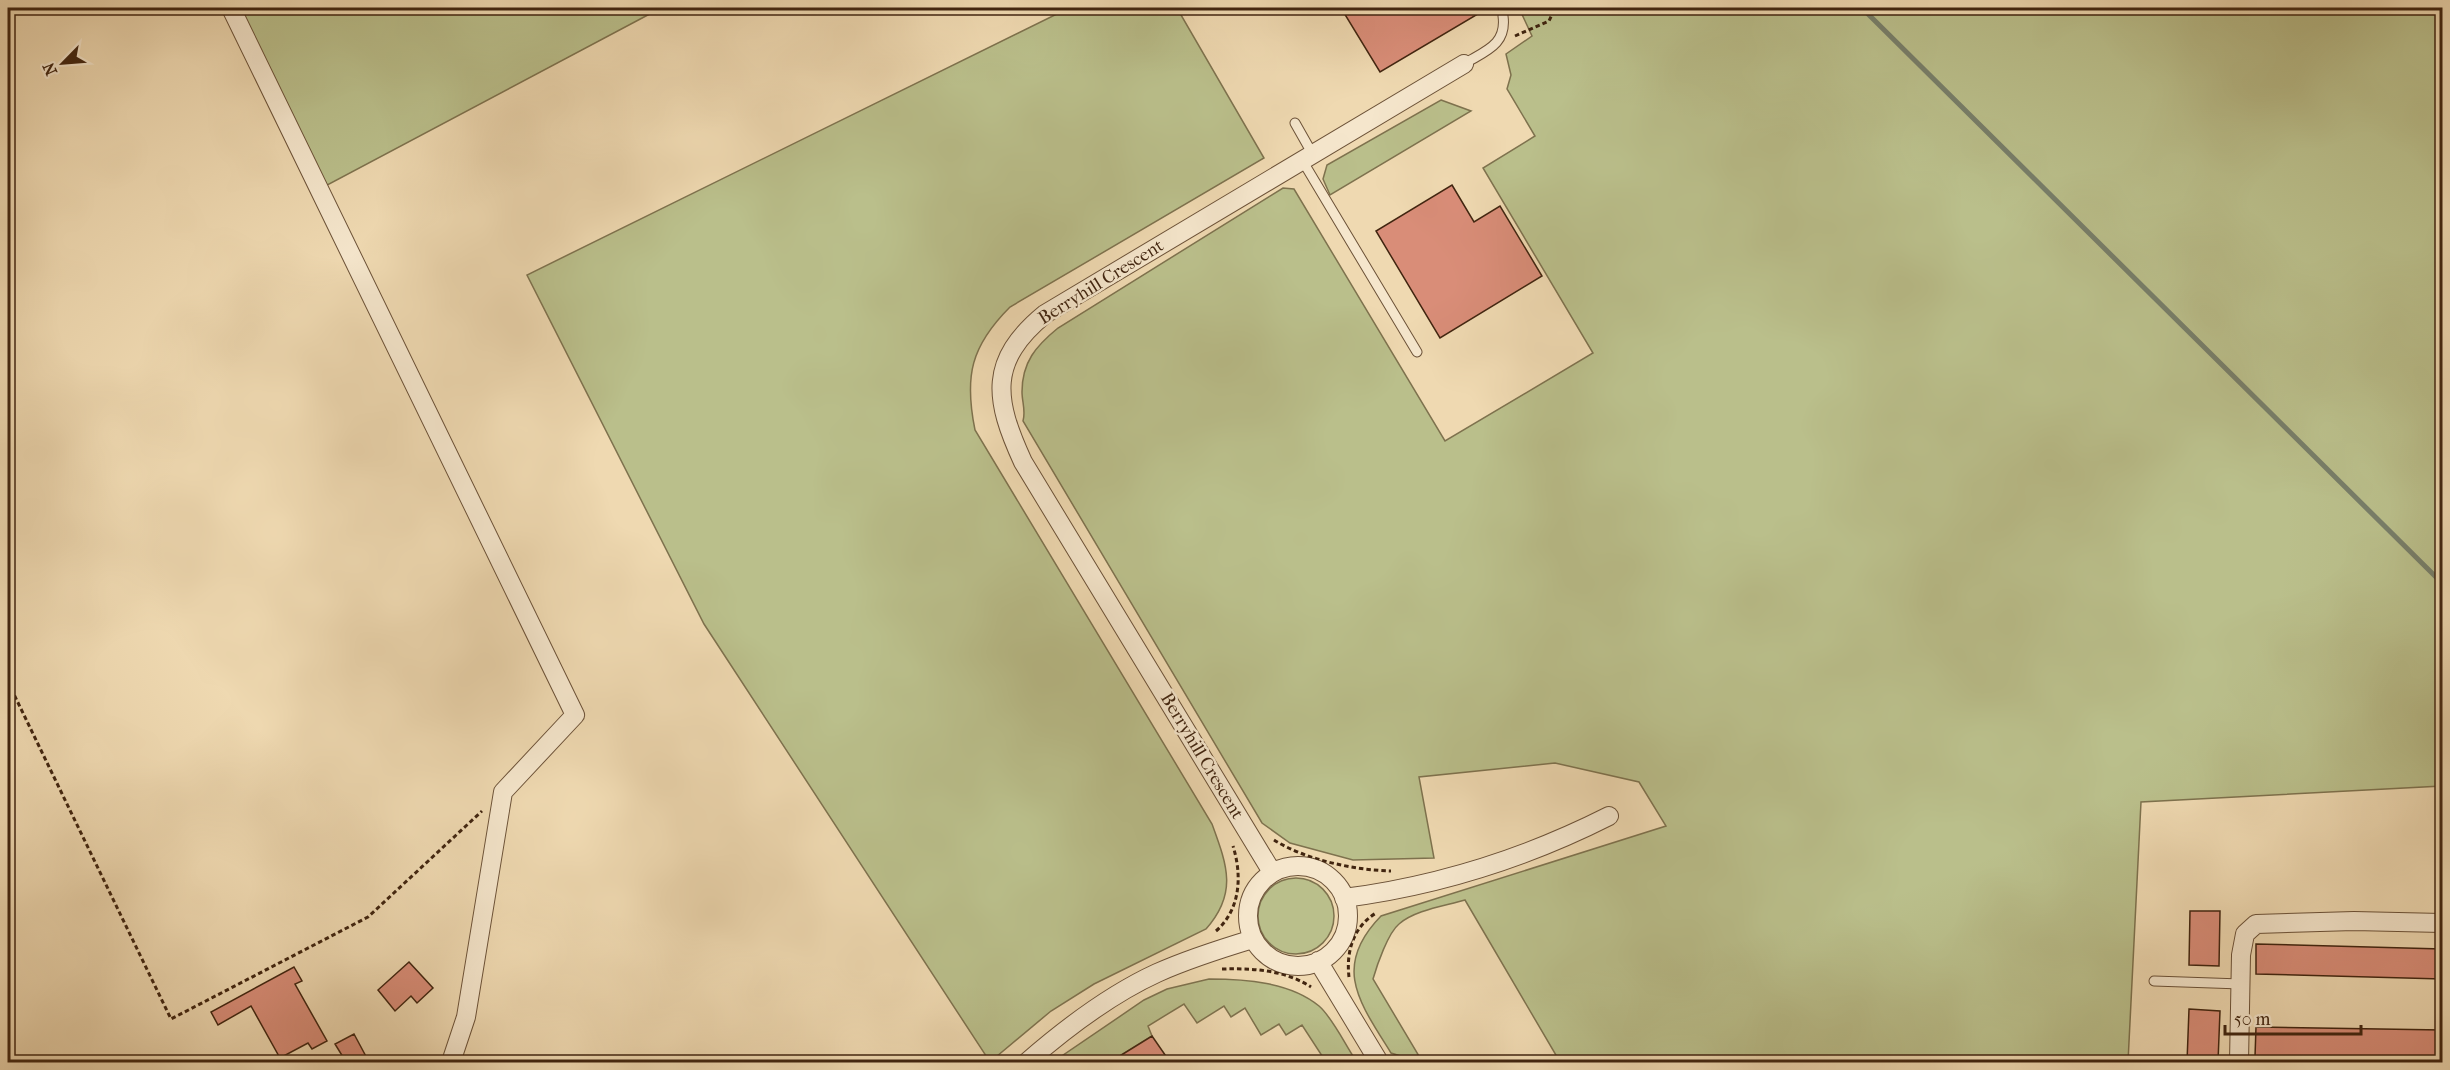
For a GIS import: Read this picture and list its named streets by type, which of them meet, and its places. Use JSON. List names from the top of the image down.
{
  "streets": {
    "street": ["Berryhill Crescent"]
  },
  "scale_bar": "50 m",
  "north": "bottom left"
}
